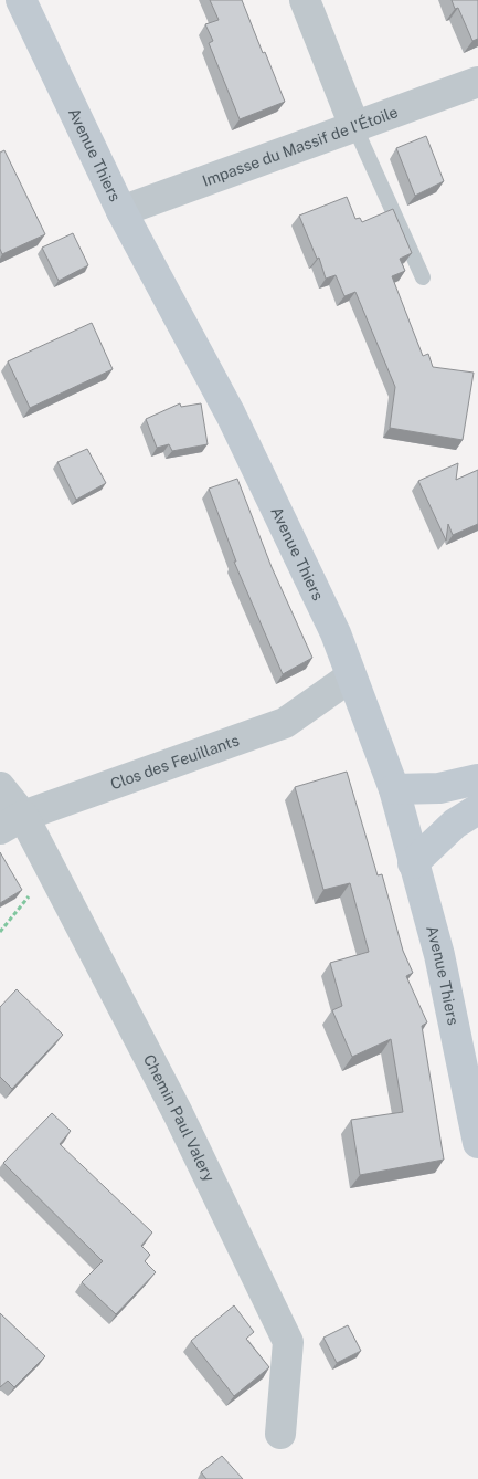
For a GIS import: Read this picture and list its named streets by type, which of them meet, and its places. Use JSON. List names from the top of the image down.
{
  "streets": {
    "main road": ["Avenue Thiers"],
    "street": ["Impasse du Massif de l'Étoile", "Clos des Feuillants", "Chemin Paul Valery"]
  },
  "crossings": [
    ["Impasse du Massif de l'Étoile", "Avenue Thiers"],
    ["Avenue Thiers", "Clos des Feuillants"],
    ["Clos des Feuillants", "Chemin Paul Valery"]
  ]
}
